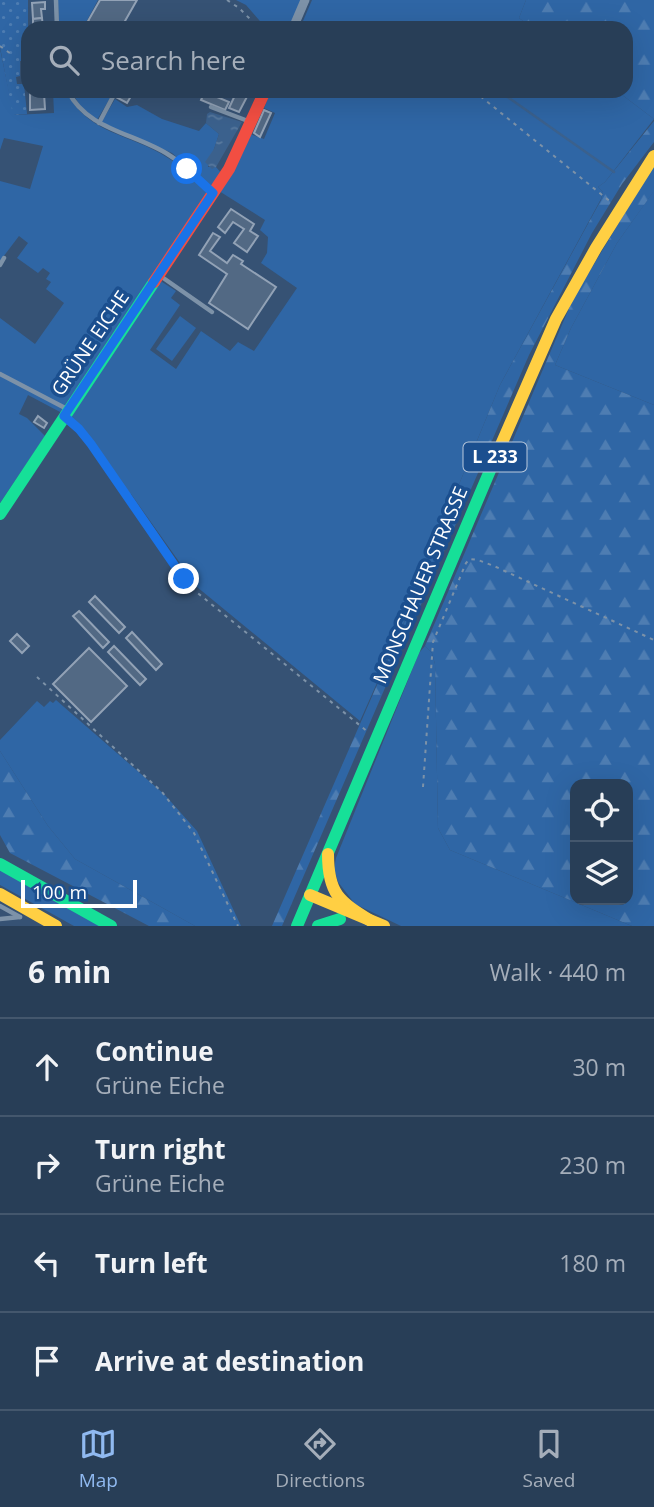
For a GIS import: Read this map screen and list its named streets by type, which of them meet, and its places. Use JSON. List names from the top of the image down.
{
  "streets": {
    "main road": ["GRÜNE EICHE", "L 233", "MONSCHAUER STRASSE"]
  },
  "scale_bar": "100 m",
  "page": {
    "search": "Search here",
    "scale": "100 m",
    "heading": ["6 min", "Walk · 440 m"],
    "list": [
      ["Continue", "Grüne Eiche", "30 m"],
      ["Turn right", "Grüne Eiche", "230 m"],
      ["Turn left", "180 m"],
      "Arrive at destination"
    ],
    "nav": ["Map", "Directions", "Saved"]
  }
}
